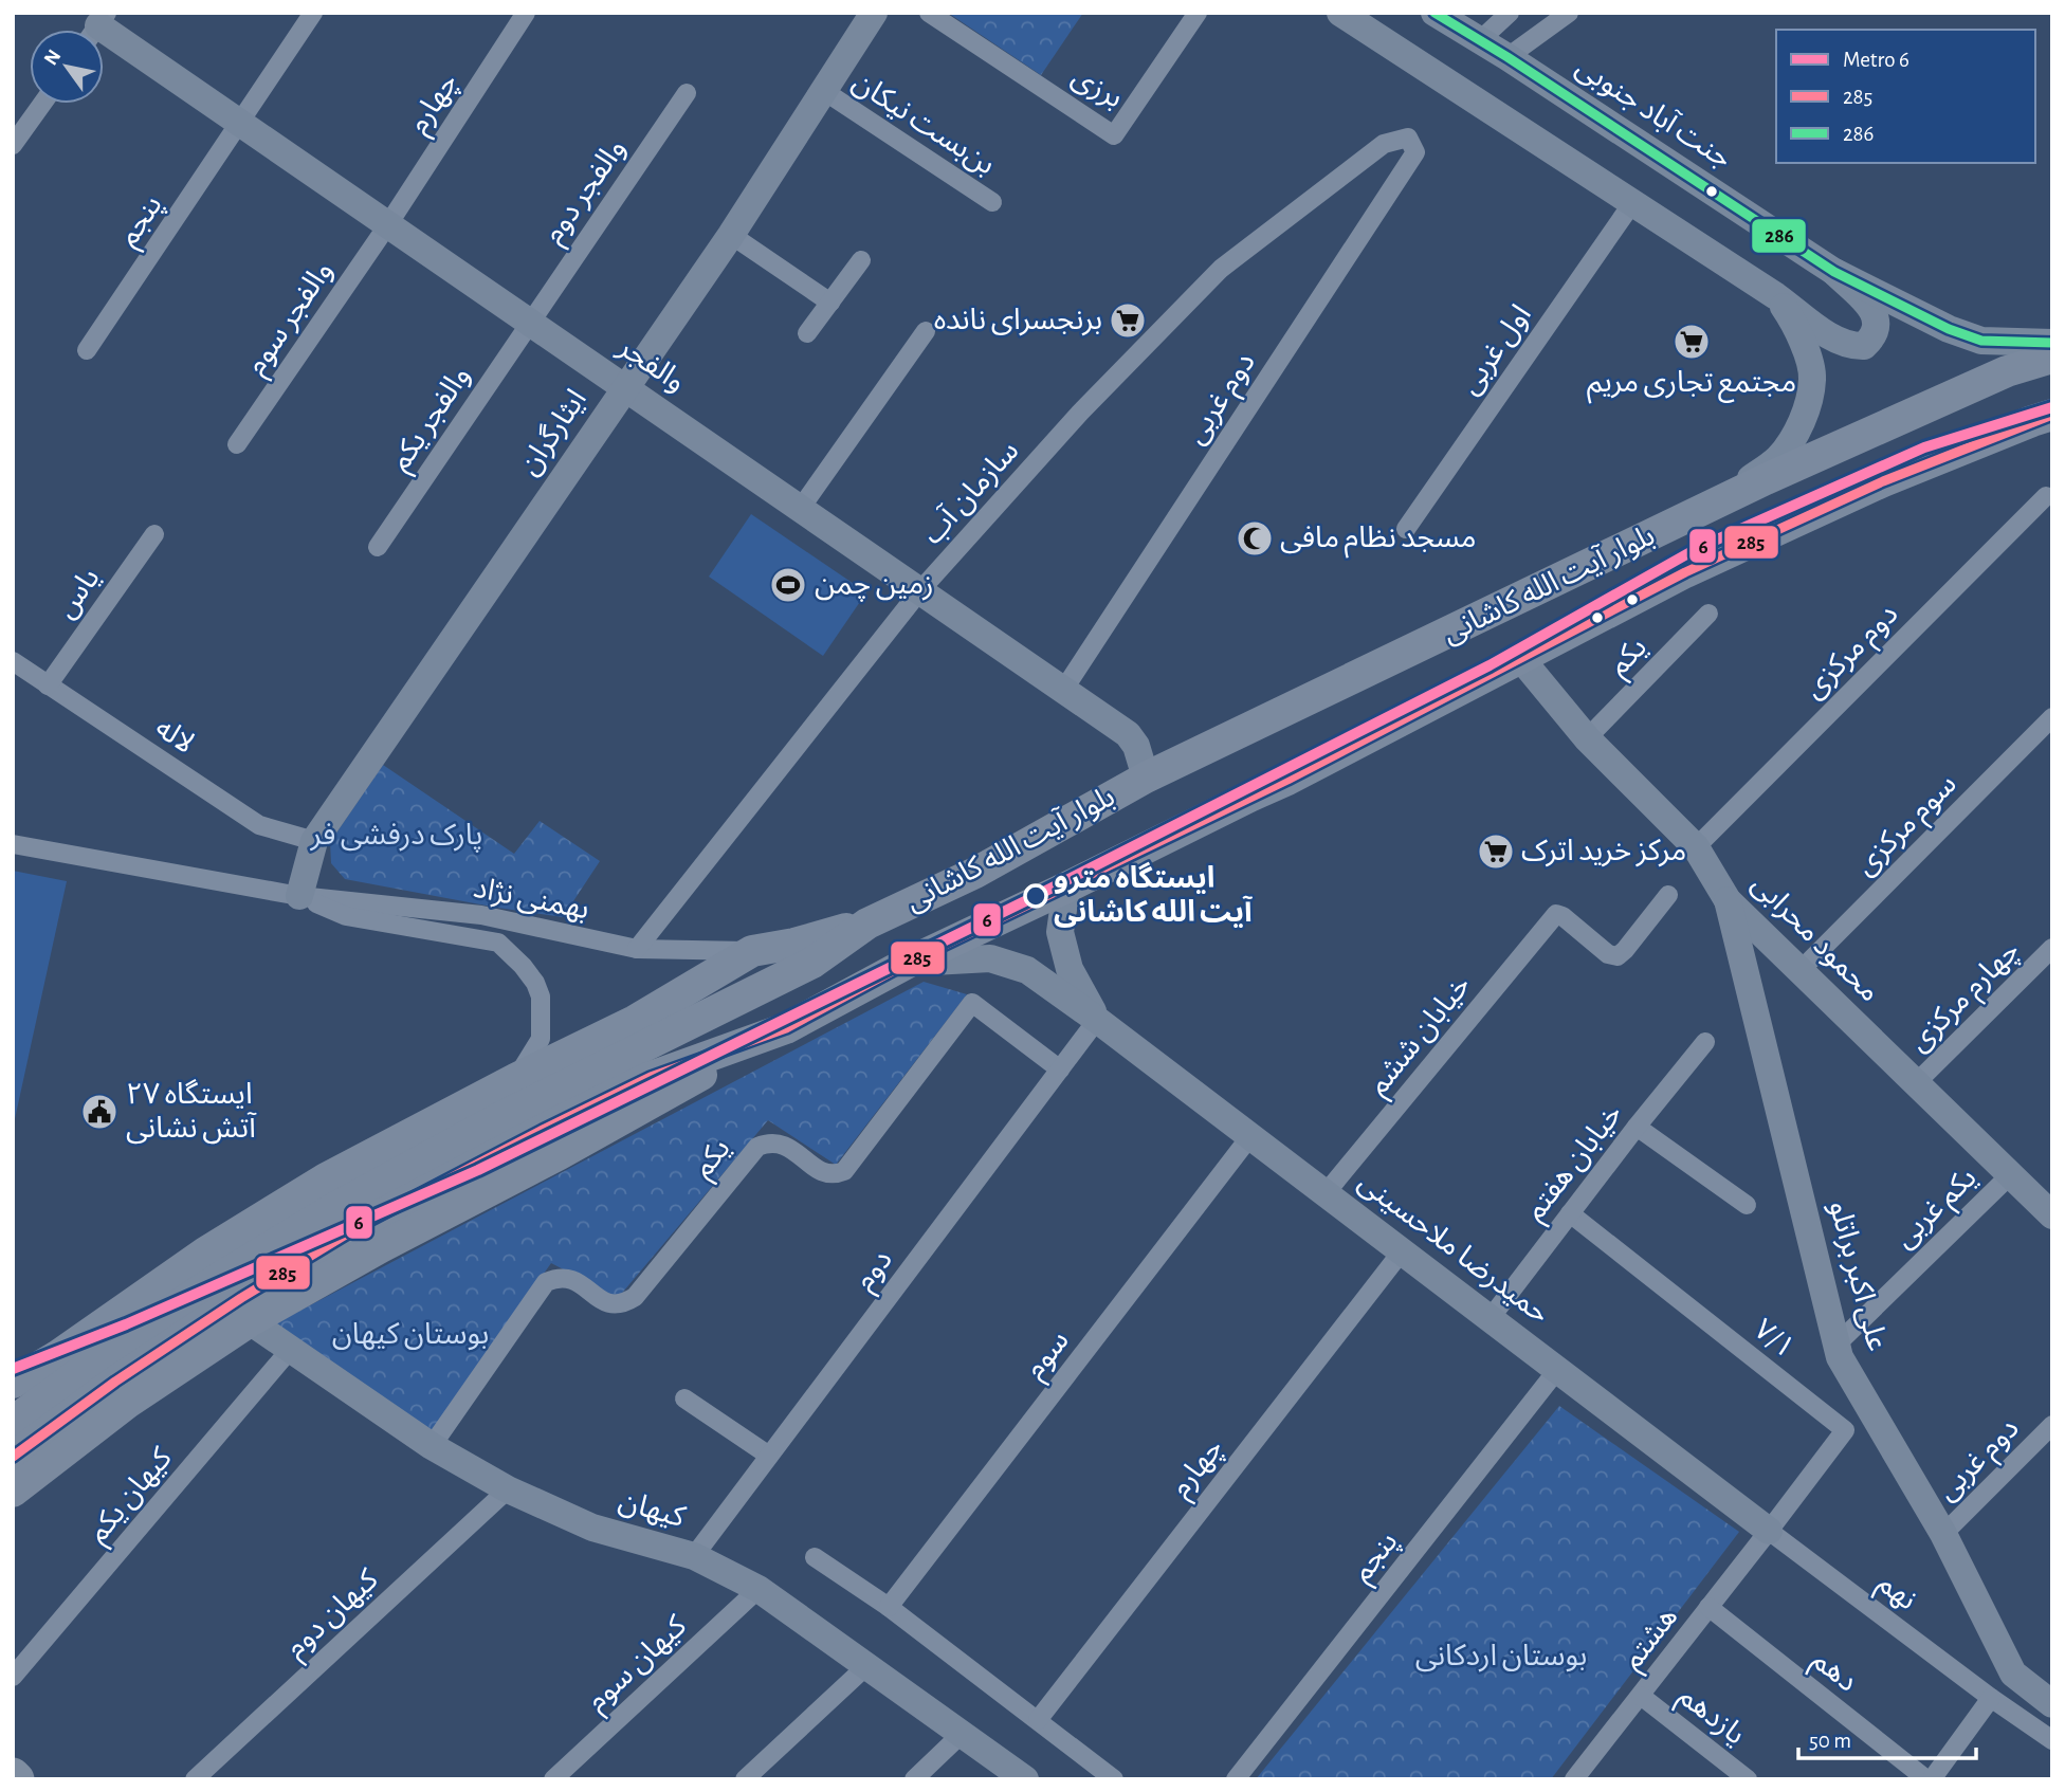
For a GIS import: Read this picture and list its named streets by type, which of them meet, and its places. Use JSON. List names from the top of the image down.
{
  "streets": {
    "main road": ["بلوار آیت الله کاشانی"],
    "street": [
      "برزی",
      "چهارم",
      "جنت آباد جنوبی",
      "بن‌بست نیکان",
      "والفجر دوم",
      "پنجم",
      "والفجر سوم",
      "اول غربی",
      "والفجر",
      "دوم غربی",
      "والفجر یکم",
      "ایثارگران",
      "سازمان آب",
      "یاس",
      "دوم مرکزی",
      "یکم",
      "لاله",
      "سوم مرکزی",
      "بهمنی نژاد",
      "محمود محرابی",
      "چهارم مرکزی",
      "خیابان ششم",
      "خیابان هفتم",
      "یکم غربی",
      "حمیدرضا ملاحسینی",
      "دوم",
      "علی اکبر براتلو",
      "۷/۱",
      "سوم",
      "کیهان یکم",
      "کیهان",
      "نهم",
      "کیهان دوم",
      "هشتم",
      "کیهان سوم",
      "دهم",
      "یازدهم"
    ]
  },
  "crossings": [
    ["چهارم", "والفجر سوم"],
    ["چهارم", "والفجر"],
    ["چهارم", "حمیدرضا ملاحسینی"],
    ["بن‌بست نیکان", "ایثارگران"],
    ["والفجر دوم", "والفجر"],
    ["والفجر دوم", "والفجر یکم"],
    ["پنجم", "والفجر"],
    ["پنجم", "حمیدرضا ملاحسینی"],
    ["والفجر سوم", "والفجر"],
    ["والفجر", "دوم غربی"],
    ["والفجر", "والفجر یکم"],
    ["والفجر", "ایثارگران"],
    ["والفجر", "سازمان آب"],
    ["والفجر", "بلوار آیت الله کاشانی"],
    ["دوم غربی", "سازمان آب"],
    ["دوم غربی", "علی اکبر براتلو"],
    ["ایثارگران", "لاله"],
    ["ایثارگران", "بهمنی نژاد"],
    ["سازمان آب", "بهمنی نژاد"],
    ["بلوار آیت الله کاشانی", "محمود محرابی"],
    ["بلوار آیت الله کاشانی", "حمیدرضا ملاحسینی"],
    ["یاس", "لاله"],
    ["دوم مرکزی", "محمود محرابی"],
    ["یکم", "محمود محرابی"],
    ["یکم", "دوم"],
    ["یکم", "کیهان"],
    ["سوم مرکزی", "محمود محرابی"],
    ["محمود محرابی", "چهارم مرکزی"],
    ["محمود محرابی", "یکم غربی"],
    ["محمود محرابی", "علی اکبر براتلو"],
    ["خیابان ششم", "حمیدرضا ملاحسینی"],
    ["خیابان هفتم", "حمیدرضا ملاحسینی"],
    ["خیابان هفتم", "۷/۱"],
    ["یکم غربی", "علی اکبر براتلو"],
    ["حمیدرضا ملاحسینی", "دوم"],
    ["حمیدرضا ملاحسینی", "۷/۱"],
    ["حمیدرضا ملاحسینی", "سوم"],
    ["حمیدرضا ملاحسینی", "نهم"],
    ["حمیدرضا ملاحسینی", "هشتم"],
    ["دوم", "کیهان"],
    ["۷/۱", "نهم"],
    ["۷/۱", "هشتم"],
    ["کیهان یکم", "کیهان"],
    ["کیهان", "کیهان دوم"],
    ["کیهان", "کیهان سوم"],
    ["نهم", "هشتم"],
    ["هشتم", "دهم"],
    ["هشتم", "یازدهم"]
  ],
  "parks": ["پارک درفشی فر", "بوستان کیهان", "بوستان اردکانی"],
  "places": {
    "supermarket": ["برنجسرای نانده", "مجتمع تجاری مریم", "مرکز خرید اترک"],
    "mosque": ["مسجد نظام مافی"],
    "sports": ["زمین چمن"],
    "other": ["ایستگاه مترو آیت الله کاشانی"],
    "public building": ["ایستگاه ۲۷ آتش نشانی"]
  },
  "lines": ["transit line 286", "metro line 6", "transit line 285"],
  "legend": ["Metro 6", "285", "286"],
  "scale_bar": "50 m",
  "north": "top left"
}
